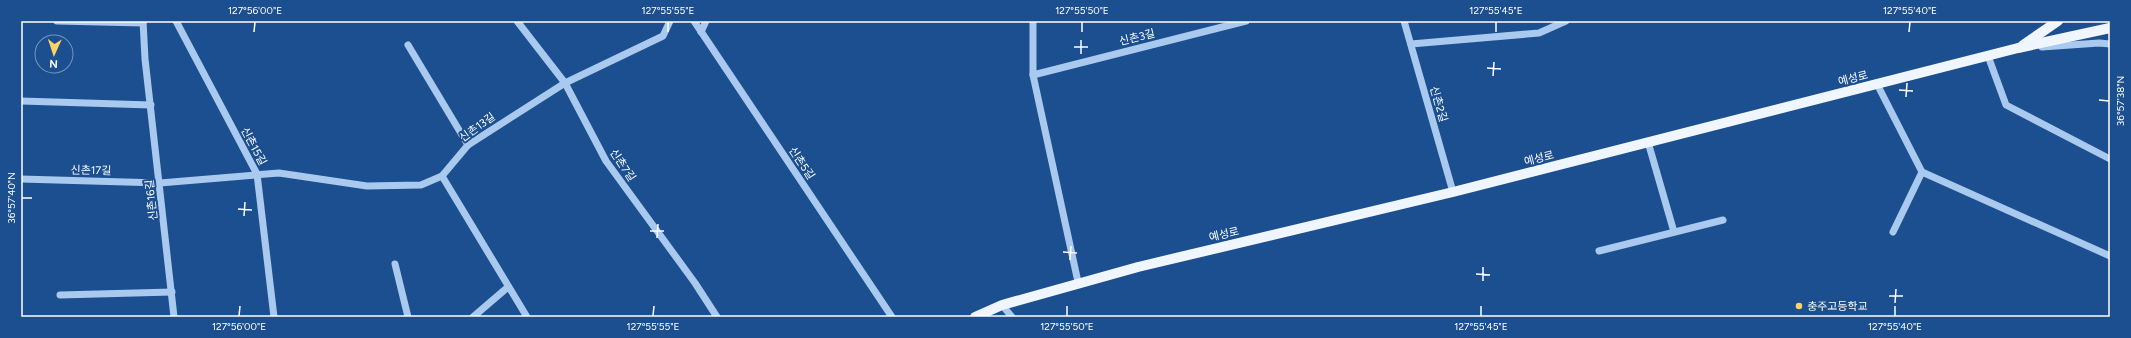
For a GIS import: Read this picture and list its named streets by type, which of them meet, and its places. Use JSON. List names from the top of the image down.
{
  "streets": {
    "main road": ["예성로"],
    "street": [
      "신촌3길",
      "신촌2길",
      "신촌13길",
      "신촌15길",
      "신촌5길",
      "신촌7길",
      "신촌17길",
      "신촌16길"
    ]
  },
  "crossings": [
    ["예성로", "신촌2길"],
    ["신촌13길", "신촌7길"],
    ["신촌13길", "신촌17길"],
    ["신촌15길", "신촌17길"],
    ["신촌17길", "신촌16길"]
  ],
  "places": ["충주고등학교"],
  "north": "bottom",
  "coordinates": [
    "127°56'00\"E",
    "127°55'55\"E",
    "127°55'50\"E",
    "127°55'45\"E",
    "127°55'40\"E",
    "36°57'38\"N",
    "36°57'40\"N"
  ]
}
